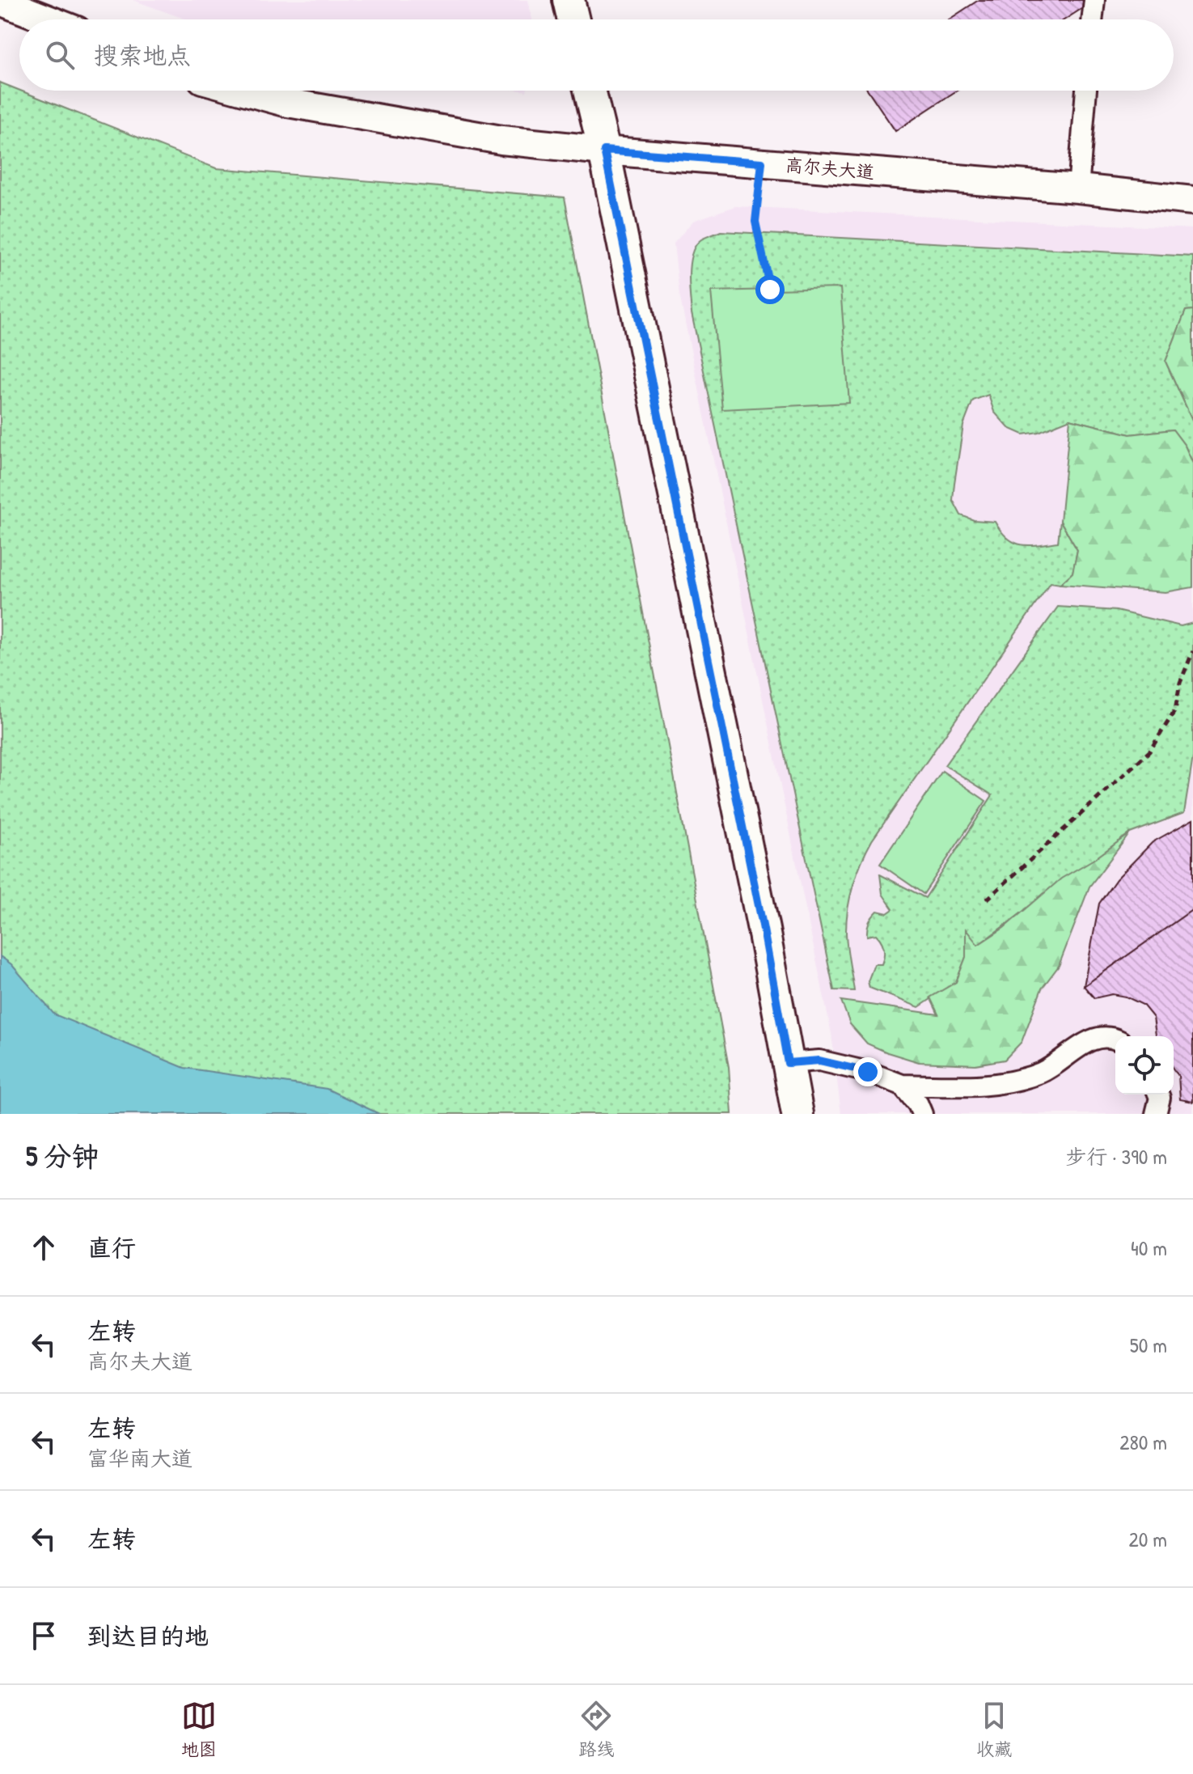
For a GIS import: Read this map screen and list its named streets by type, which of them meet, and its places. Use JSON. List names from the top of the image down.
{
  "streets": {
    "main road": ["高尔夫大道"]
  },
  "page": {
    "search": "搜索地点",
    "heading": ["5 分钟", "步行 · 390 m"],
    "list": [
      ["直行", "40 m"],
      ["左转", "高尔夫大道", "50 m"],
      ["左转", "富华南大道", "280 m"],
      ["左转", "20 m"],
      "到达目的地"
    ],
    "nav": ["地图", "路线", "收藏"]
  }
}
